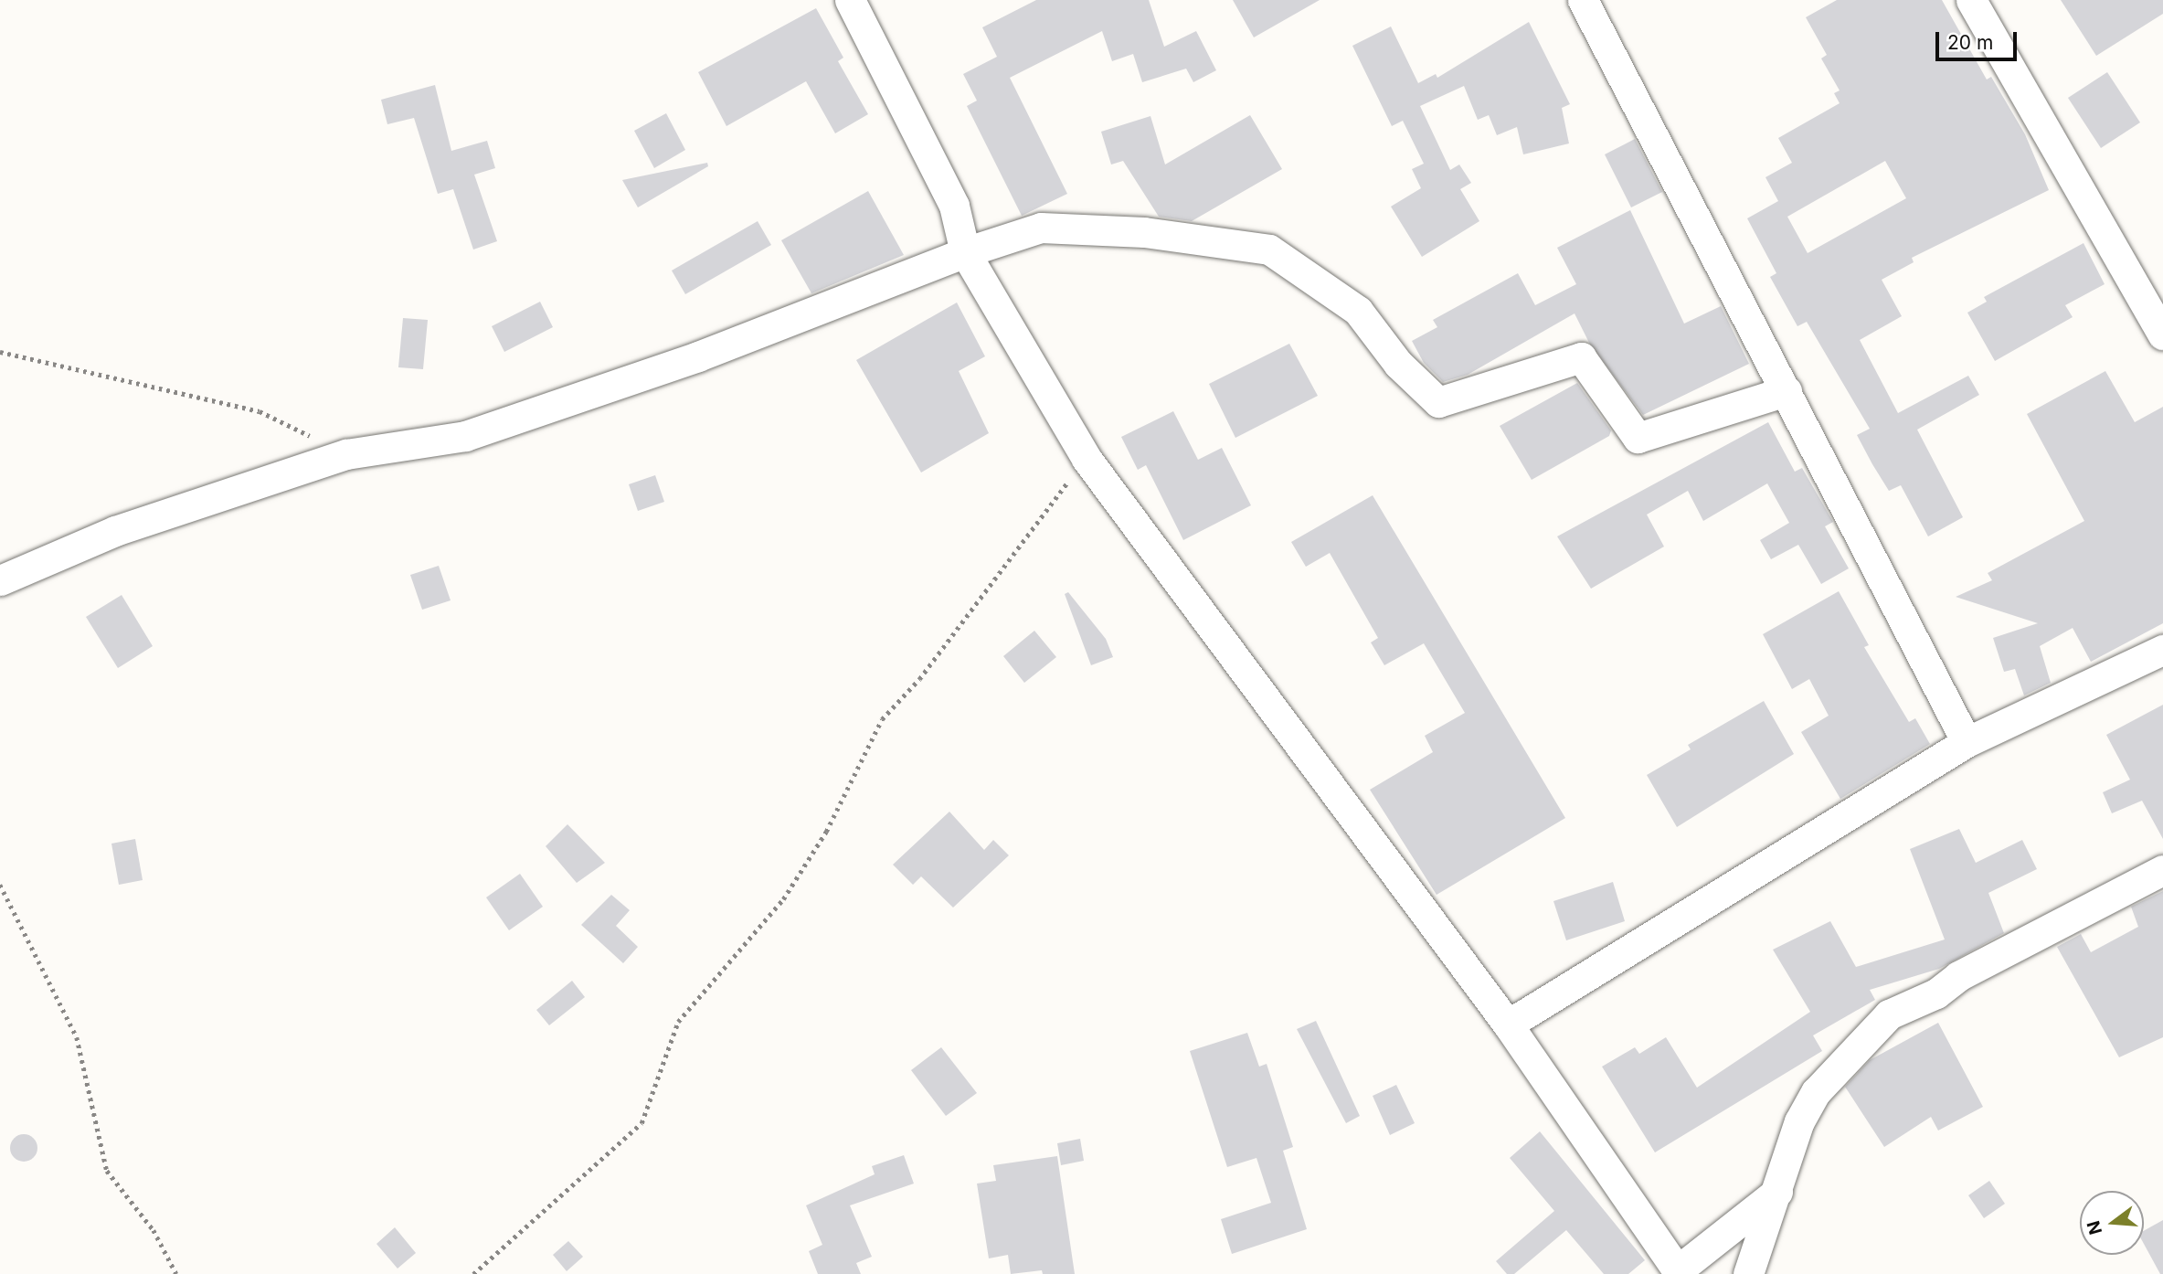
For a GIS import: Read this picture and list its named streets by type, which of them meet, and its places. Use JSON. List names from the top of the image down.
{
  "scale_bar": "20 m",
  "north": "left"
}
